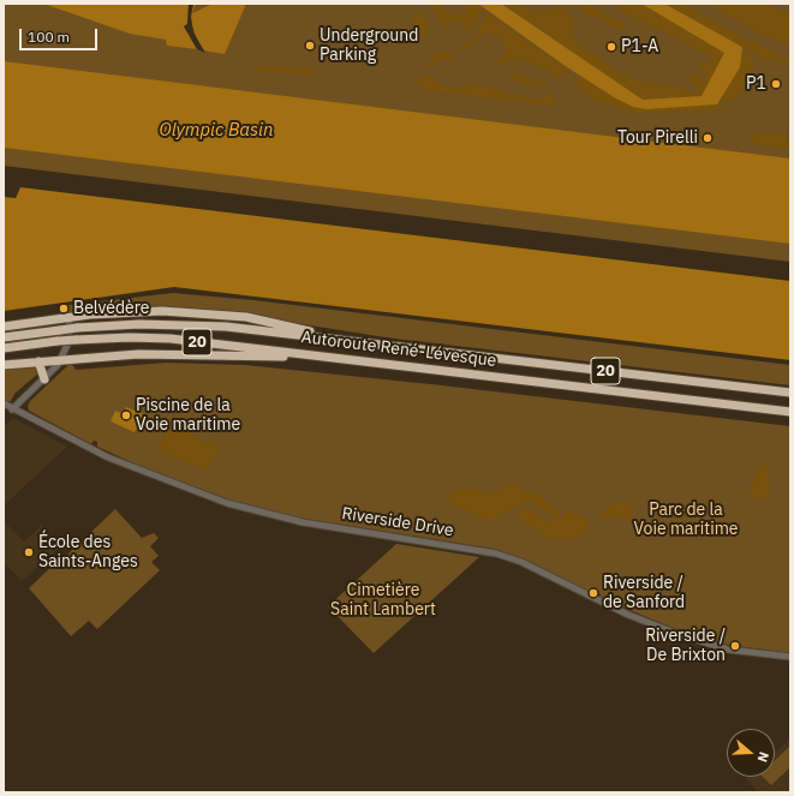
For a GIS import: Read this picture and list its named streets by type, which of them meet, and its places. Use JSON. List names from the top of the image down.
{
  "streets": {
    "highway": ["20", "Autoroute René-Lévesque"],
    "street": ["Riverside Drive"]
  },
  "water": ["Olympic Basin"],
  "parks": ["Parc de la Voie maritime", "Cimetière Saint Lambert"],
  "places": [
    "Underground Parking",
    "P1-A",
    "P1",
    "Tour Pirelli",
    "Belvédère",
    "Piscine de la Voie maritime",
    "École des Saints-Anges",
    "Riverside / de Sanford",
    "Riverside / De Brixton"
  ],
  "scale_bar": "100 m",
  "north": "right"
}
